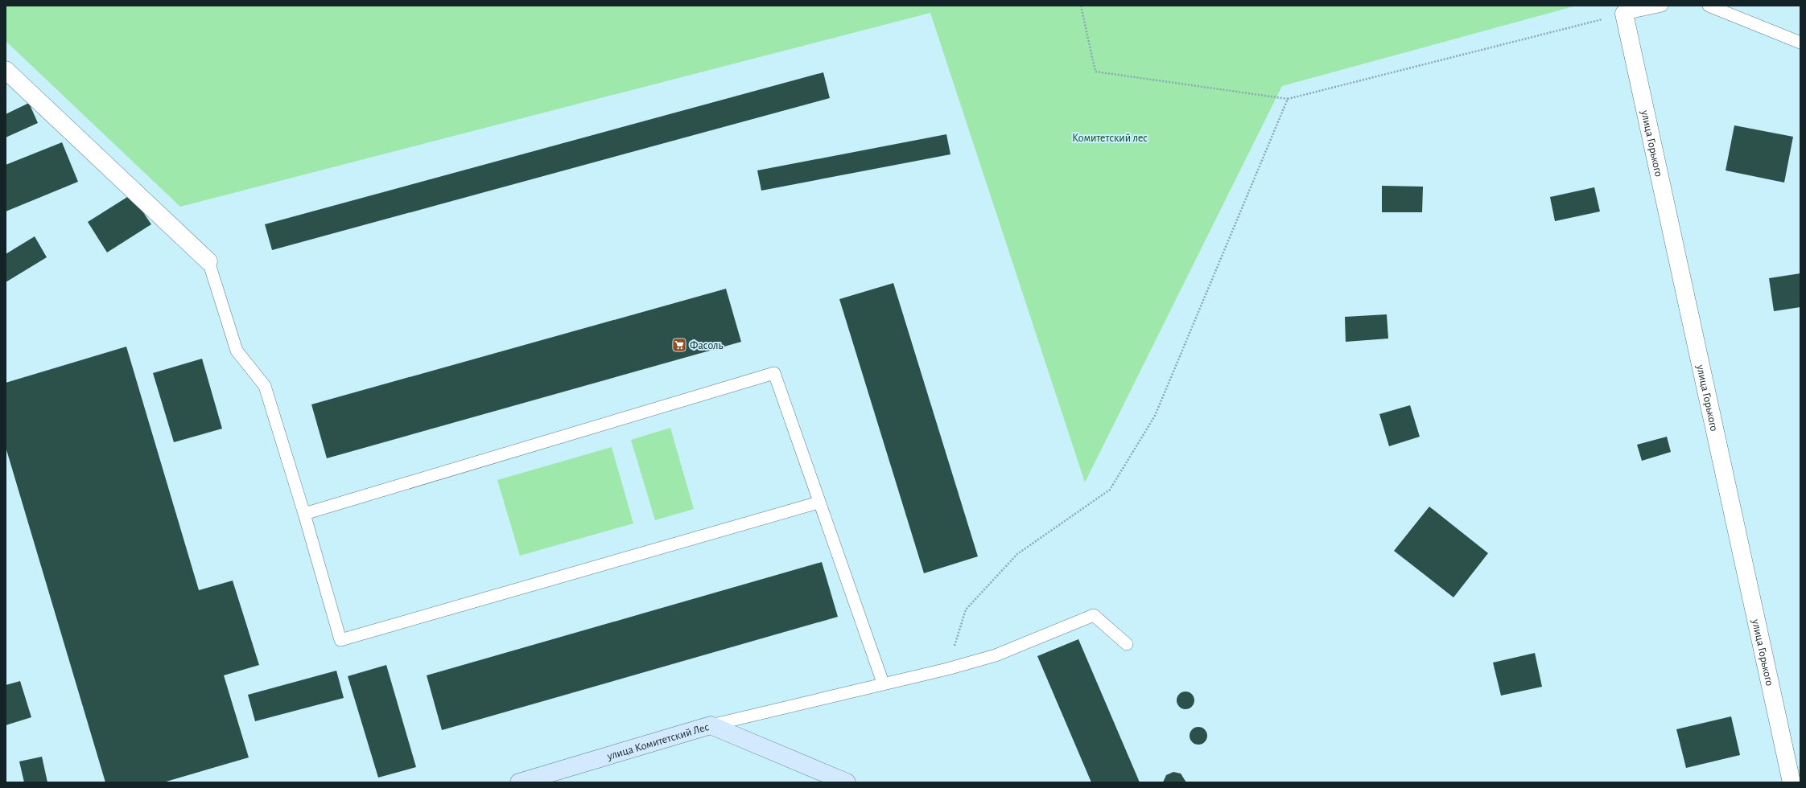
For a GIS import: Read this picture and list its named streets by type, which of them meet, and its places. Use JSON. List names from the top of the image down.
{
  "streets": {
    "street": ["улица Горького", "улица Комитетский Лес"]
  },
  "parks": ["Комитетский лес"],
  "places": {
    "supermarket": ["Фасоль"]
  }
}
